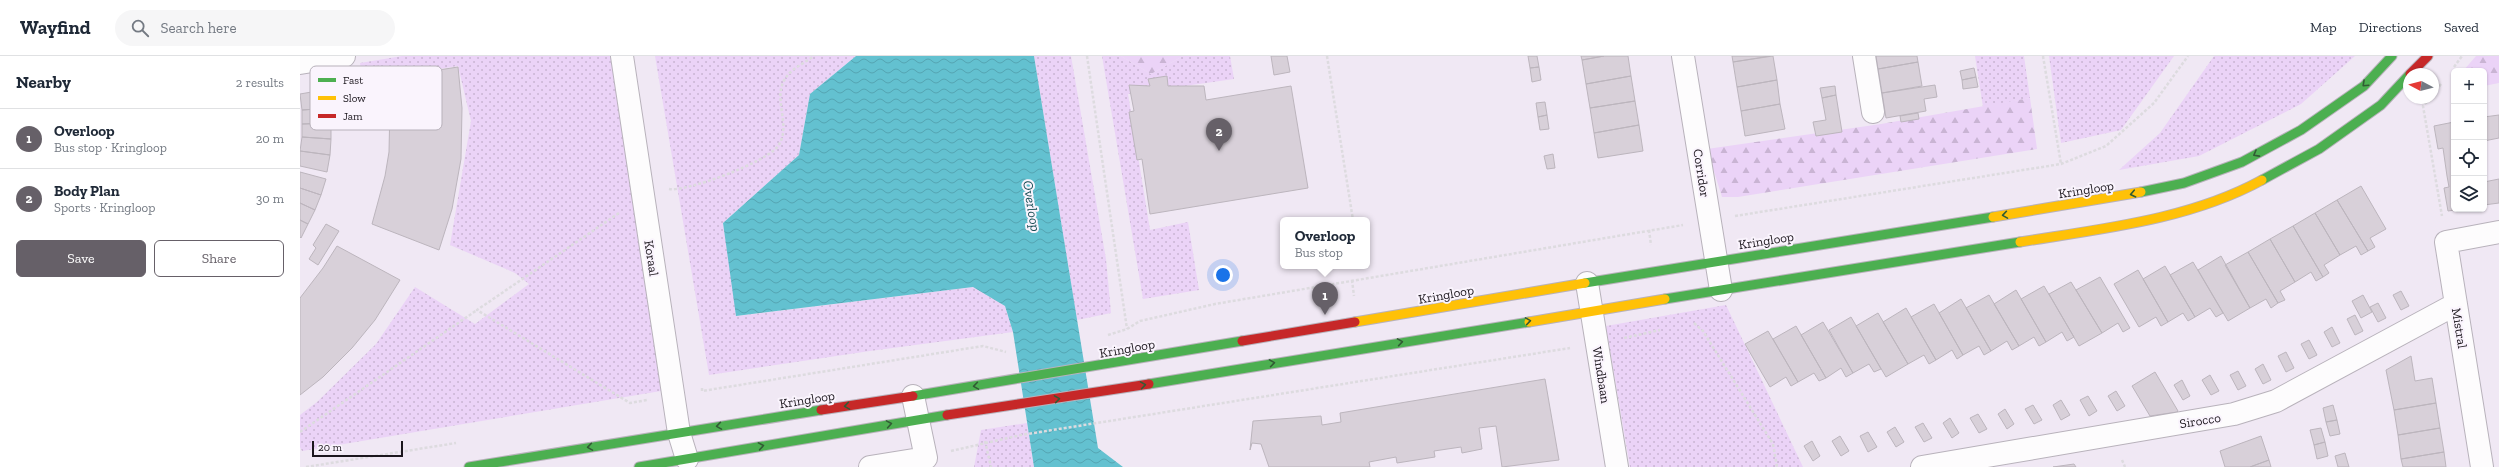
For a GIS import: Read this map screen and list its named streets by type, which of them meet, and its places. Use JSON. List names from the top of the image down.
{
  "streets": {
    "street": [
      "Corridor",
      "Kringloop",
      "Koraal",
      "Mistral",
      "Windbaan",
      "Sirocco"
    ]
  },
  "crossings": [
    ["Corridor", "Kringloop"],
    ["Kringloop", "Koraal"],
    ["Kringloop", "Windbaan"],
    ["Mistral", "Sirocco"]
  ],
  "water": ["Overloop"],
  "legend": ["Fast", "Slow", "Jam"],
  "scale_bar": "20 m",
  "north": "left",
  "page": {
    "header": "Wayfind",
    "search": "Search here",
    "nav": ["Map", "Directions", "Saved"],
    "heading": ["Nearby", "2 results"],
    "map_buttons": ["+", "−"],
    "list": [
      {
        "mark": "1",
        "name": "Overloop",
        "note": "Bus stop · Kringloop",
        "value": "20 m"
      },
      {
        "mark": "2",
        "name": "Body Plan",
        "note": "Sports · Kringloop",
        "value": "30 m"
      }
    ],
    "pins": ["2", "1"],
    "popup": ["Overloop", "Bus stop"],
    "buttons": ["Save", "Share"],
    "scale": "20 m"
  }
}
